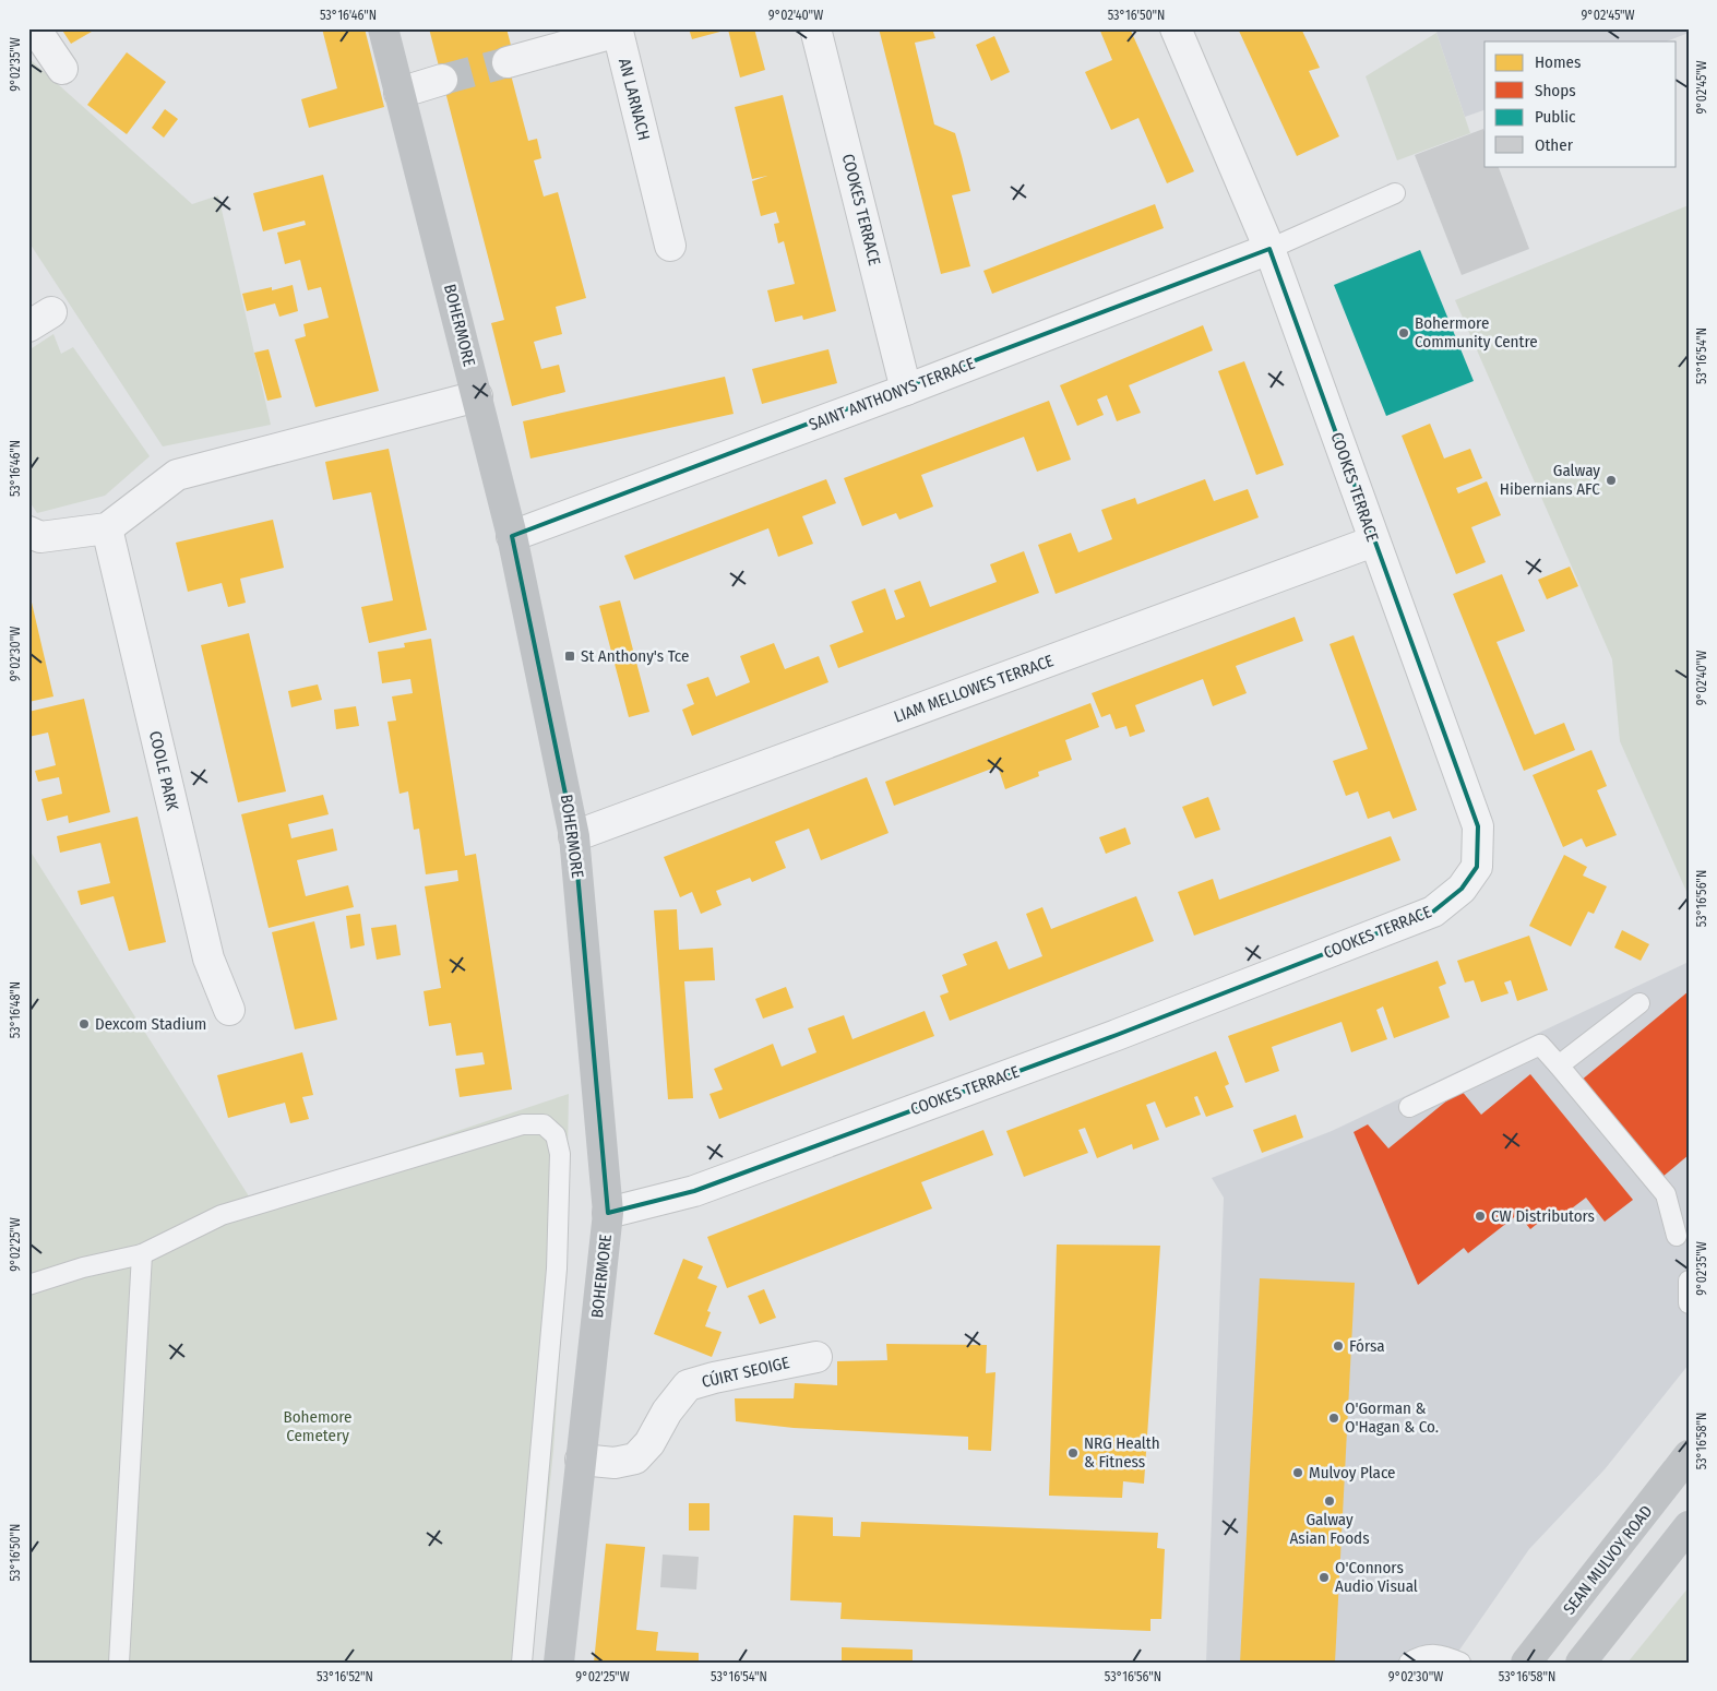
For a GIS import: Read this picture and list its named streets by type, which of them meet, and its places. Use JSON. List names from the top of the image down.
{
  "streets": {
    "main road": ["BOHERMORE", "SEAN MULVOY ROAD"],
    "street": [
      "AN LARNACH",
      "COOKES TERRACE",
      "SAINT ANTHONYS TERRACE",
      "LIAM MELLOWES TERRACE",
      "COOLE PARK",
      "CÚIRT SEOIGE"
    ]
  },
  "crossings": [
    ["COOKES TERRACE", "BOHERMORE"],
    ["COOKES TERRACE", "SAINT ANTHONYS TERRACE"],
    ["COOKES TERRACE", "LIAM MELLOWES TERRACE"],
    ["BOHERMORE", "SAINT ANTHONYS TERRACE"],
    ["BOHERMORE", "LIAM MELLOWES TERRACE"],
    ["BOHERMORE", "CÚIRT SEOIGE"]
  ],
  "parks": ["Bohemore Cemetery"],
  "places": {
    "other": [
      "Bohermore Community Centre",
      "Galway Hibernians AFC",
      "Dexcom Stadium",
      "CW Distributors",
      "Fórsa",
      "O'Gorman & O'Hagan & Co.",
      "NRG Health & Fitness",
      "Mulvoy Place",
      "Galway Asian Foods",
      "O'Connors Audio Visual"
    ],
    "transit": ["St Anthony's Tce"]
  },
  "legend": [
    "Homes",
    "Shops",
    "Public",
    "Other"
  ],
  "coordinates": [
    "53°16'46\"N",
    "9°02'40\"W",
    "53°16'50\"N",
    "9°02'45\"W",
    "9°02'35\"W",
    "53°16'54\"N",
    "9°02'30\"W",
    "53°16'56\"N",
    "53°16'48\"N",
    "9°02'25\"W",
    "53°16'58\"N",
    "53°16'52\"N"
  ]
}
